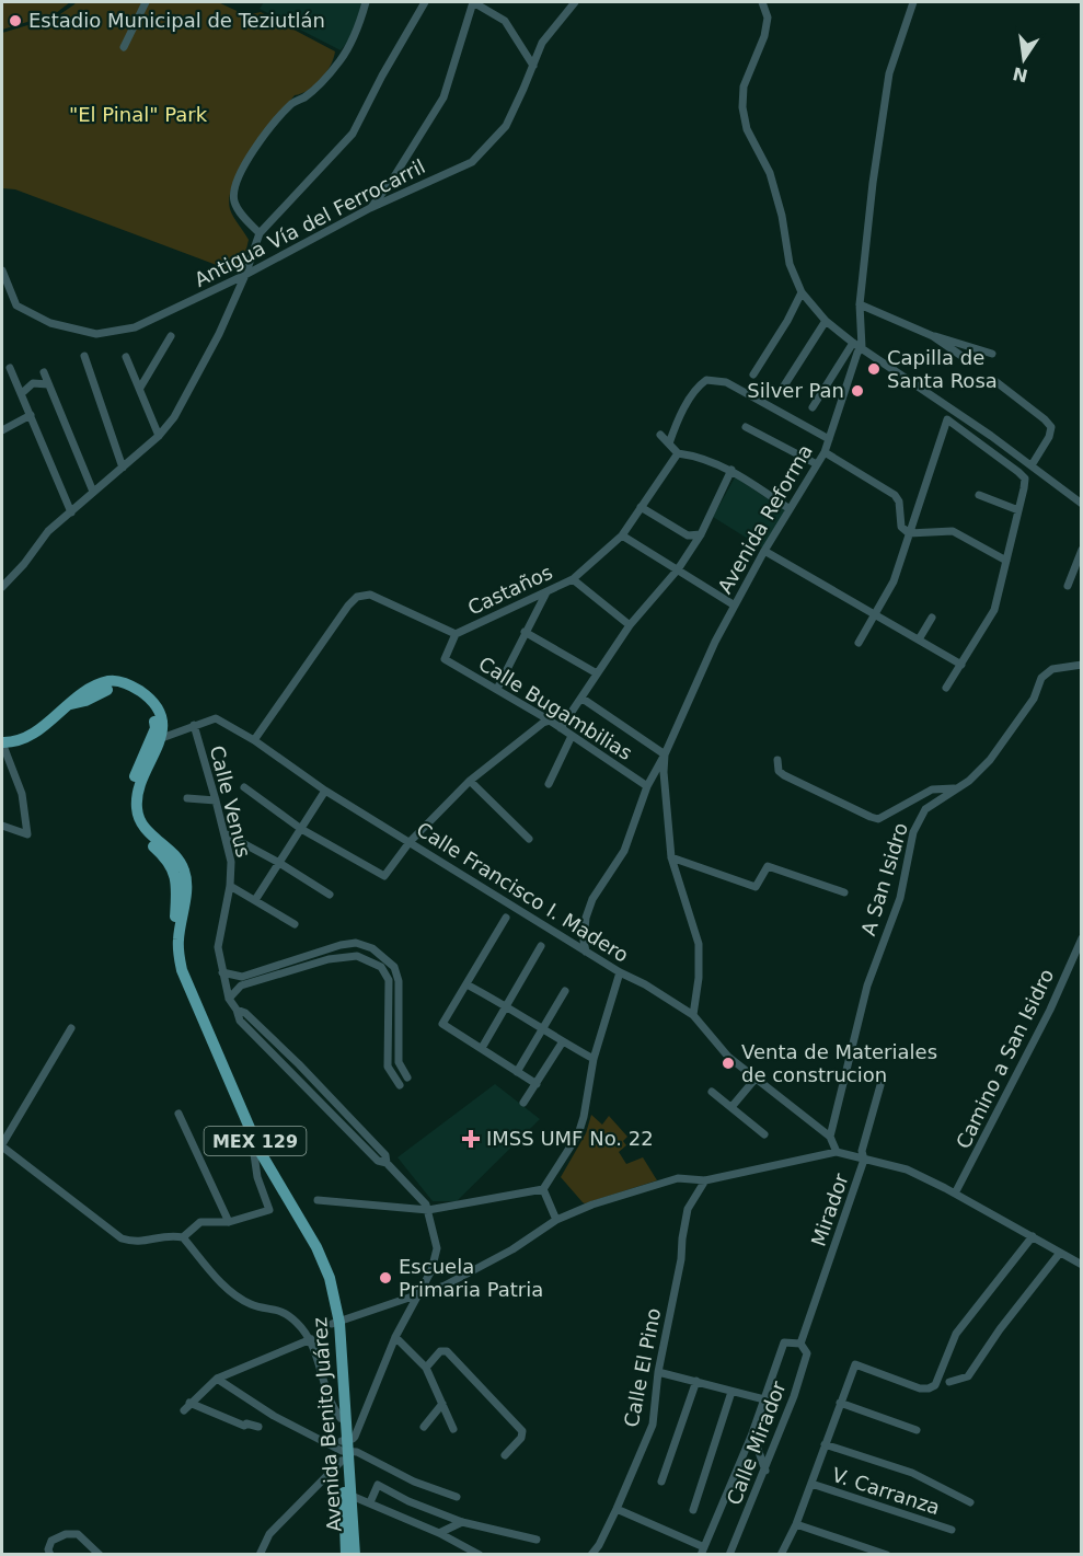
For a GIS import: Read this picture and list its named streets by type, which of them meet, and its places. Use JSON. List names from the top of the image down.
{
  "streets": {
    "main road": ["MEX 129", "Avenida Benito Juárez"],
    "street": [
      "Antigua Vía del Ferrocarril",
      "Avenida Reforma",
      "Castaños",
      "Calle Bugambilias",
      "Calle Venus",
      "A San Isidro",
      "Calle Francisco I. Madero",
      "Camino a San Isidro",
      "Mirador",
      "Calle El Pino",
      "Calle Mirador",
      "V. Carranza"
    ]
  },
  "crossings": [
    ["Avenida Reforma", "Calle Bugambilias"],
    ["Avenida Reforma", "Calle Francisco I. Madero"],
    ["Castaños", "Calle Bugambilias"],
    ["Castaños", "Calle Francisco I. Madero"],
    ["Calle Venus", "Calle Francisco I. Madero"],
    ["A San Isidro", "Calle Francisco I. Madero"],
    ["Calle Francisco I. Madero", "Avenida Benito Juárez"],
    ["Mirador", "Calle Mirador"]
  ],
  "parks": ["\"El Pinal\" Park"],
  "places": {
    "other": [
      "Estadio Municipal de Teziutlán",
      "Capilla de Santa Rosa",
      "Silver Pan",
      "Venta de Materiales de construcion",
      "Escuela Primaria Patria"
    ],
    "health": ["IMSS UMF No. 22"]
  },
  "north": "bottom"
}
